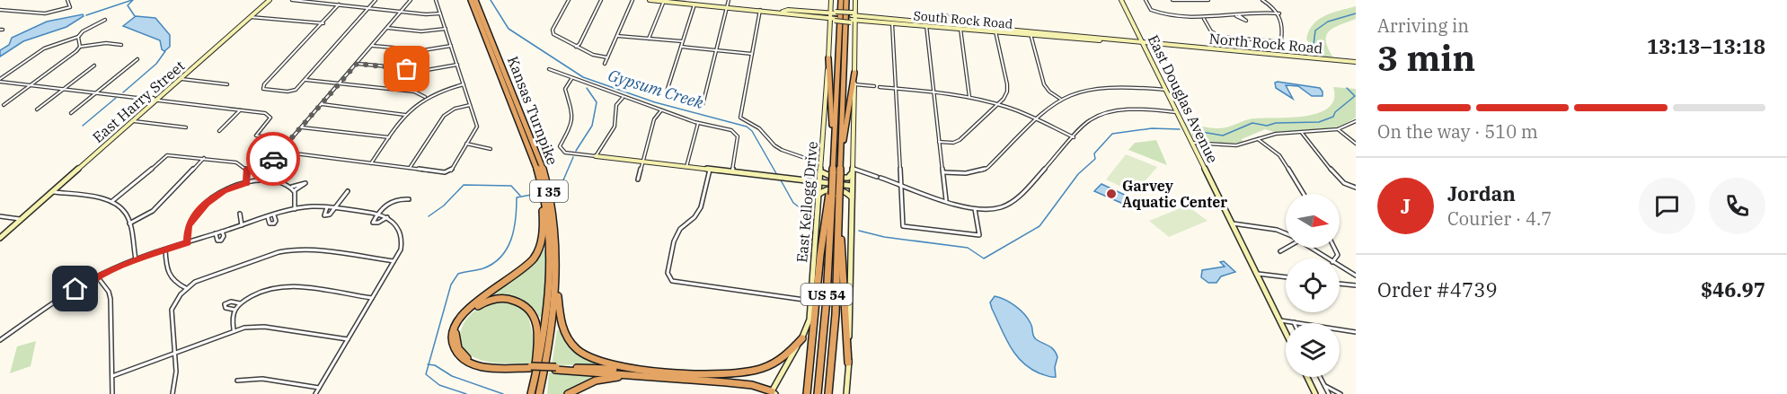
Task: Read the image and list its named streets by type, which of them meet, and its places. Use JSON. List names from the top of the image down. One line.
{"streets":{"highway":["Kansas Turnpike","I 35","US 54"],"main road":["South Rock Road","North Rock Road","East Douglas Avenue","East Harry Street","East Kellogg Drive"]},"crossings":[["South Rock Road","North Rock Road"],["South Rock Road","East Douglas Avenue"],["South Rock Road","East Kellogg Drive"],["South Rock Road","US 54"],["North Rock Road","East Douglas Avenue"],["East Kellogg Drive","US 54"]],"water":["Gypsum Creek"],"places":["Garvey Aquatic Center"],"north":"right","page":{"heading":["3 min","Arriving in","13:13–13:18"],"panel":["Jordan","Courier · 4.7","Order #4739","$46.97"],"bar":"On the way · 510 m","round":"J"}}
